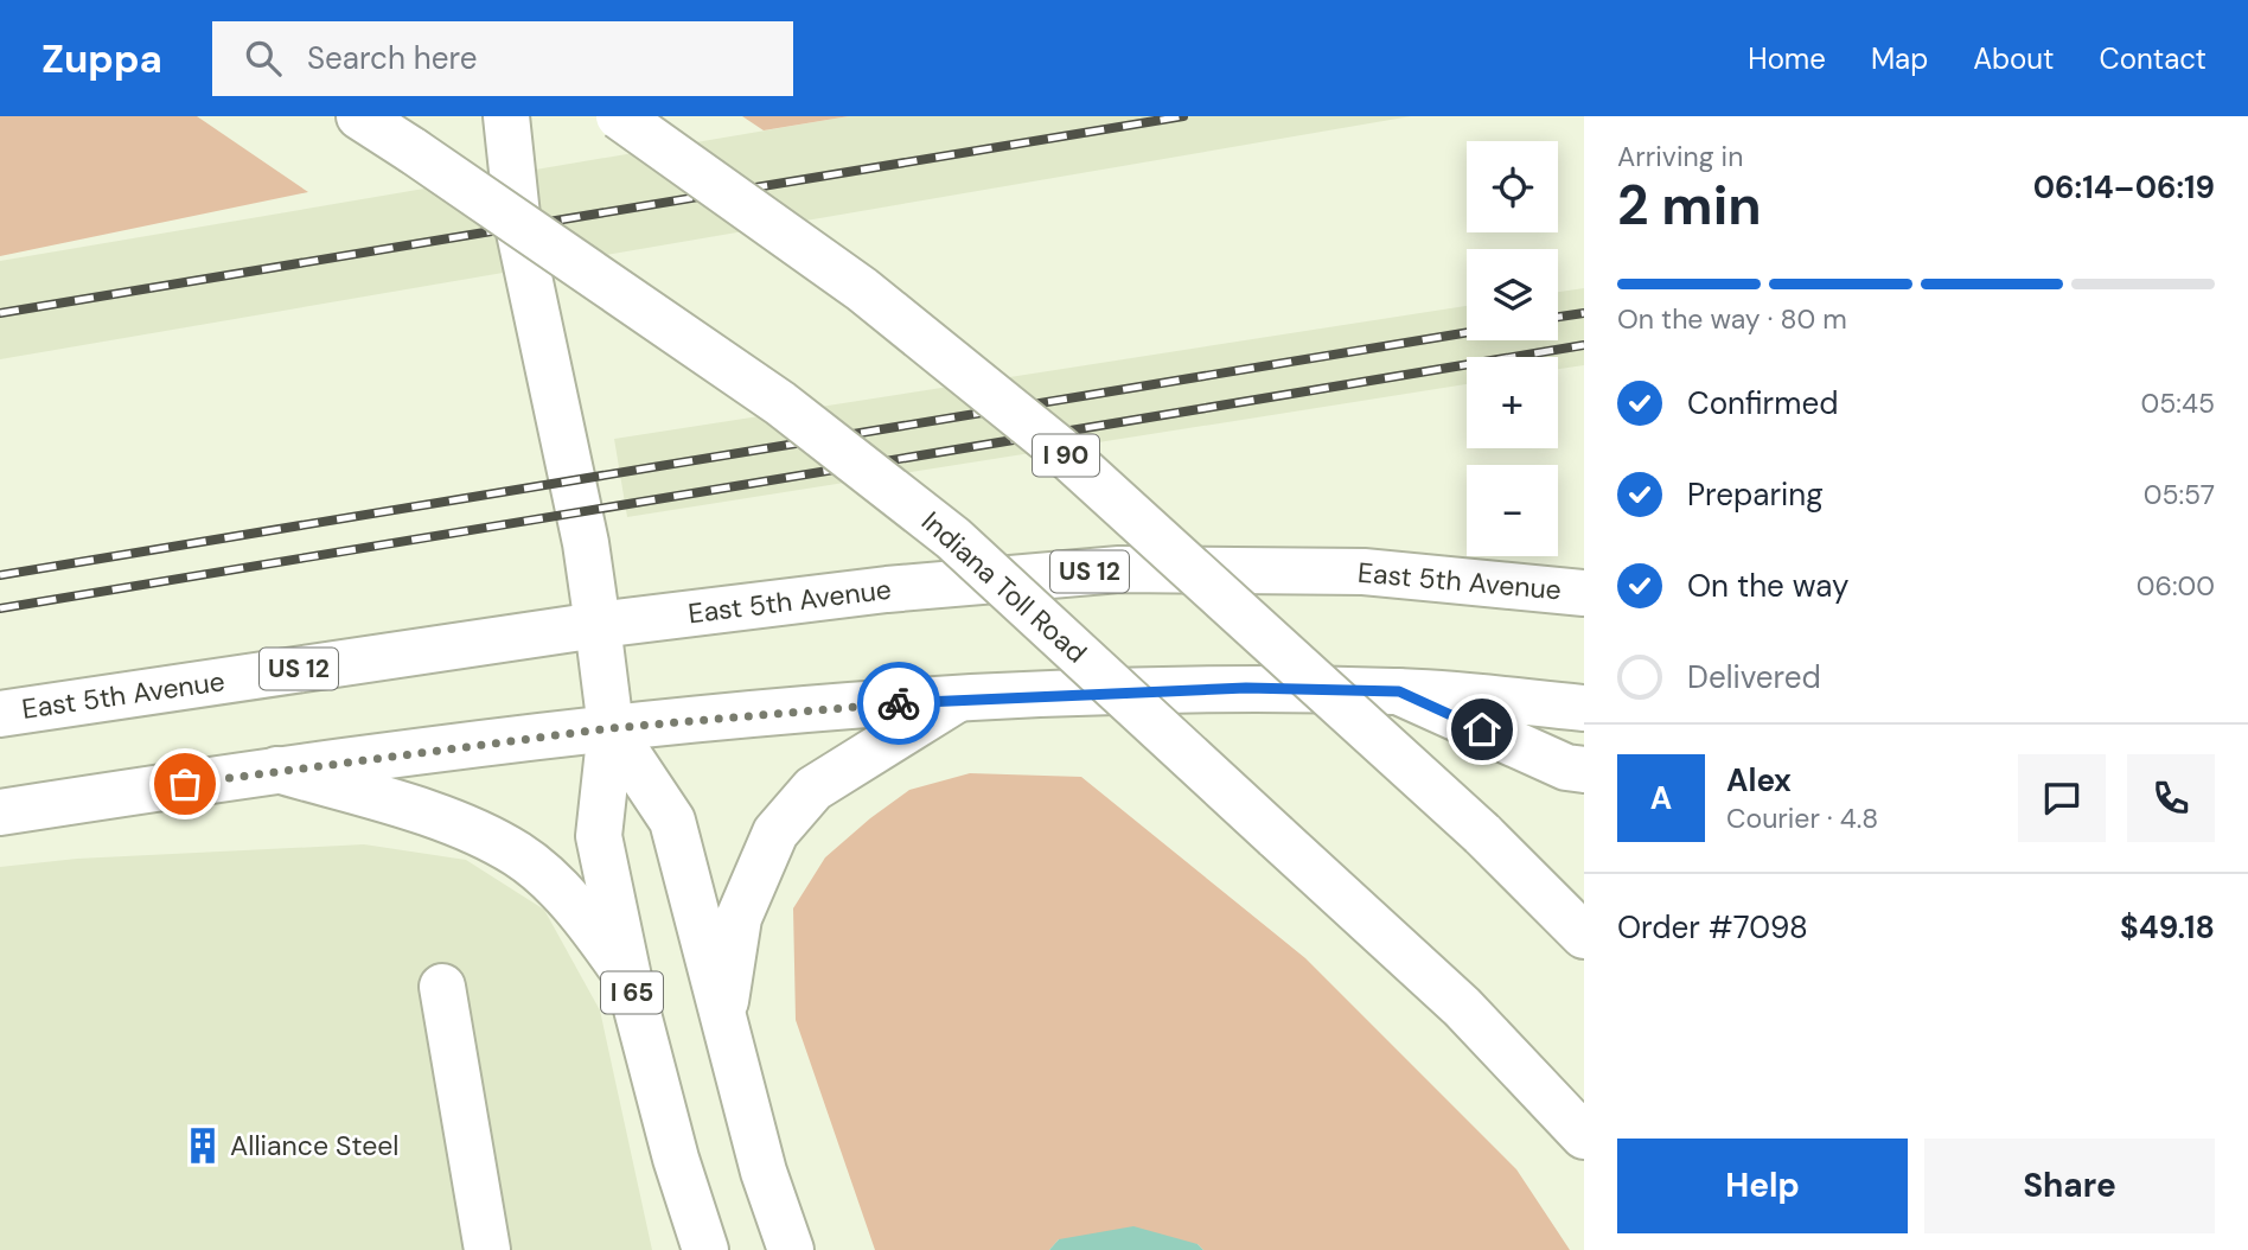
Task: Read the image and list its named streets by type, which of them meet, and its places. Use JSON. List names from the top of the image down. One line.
{"streets":{"main road":["I 90","US 12","East 5th Avenue","Indiana Toll Road","I 65"]},"crossings":[["East 5th Avenue","I 65"]],"places":{"building":["Alliance Steel"]},"page":{"header":"Zuppa","search":"Search here","nav":["Home","Map","About","Contact"],"heading":["2 min","Arriving in","06:14–06:19"],"panel":["Alex","Courier · 4.8","Order #7098","$49.18"],"map_buttons":["+","−"],"bar":"On the way · 80 m","list":[["Confirmed","05:45"],["Preparing","05:57"],["On the way","06:00"],"Delivered"],"round":"A","buttons":["Help","Share"]}}
